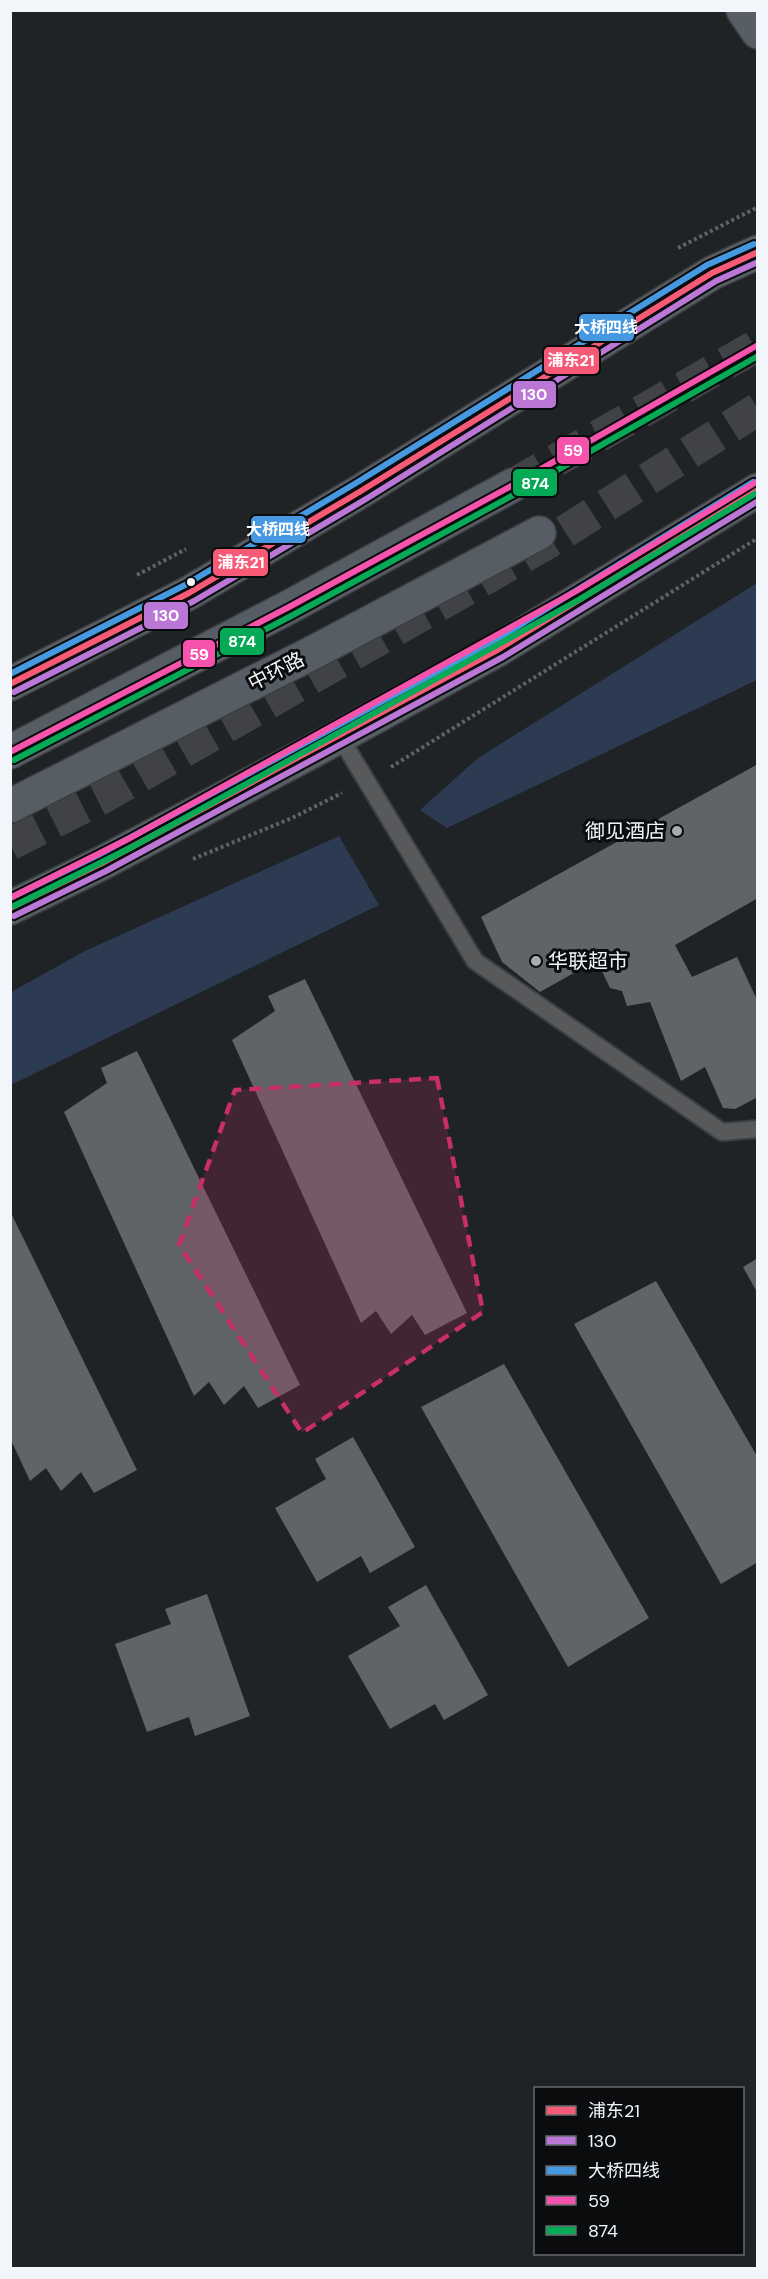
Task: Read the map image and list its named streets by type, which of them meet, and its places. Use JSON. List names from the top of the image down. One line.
{"streets":{"highway":["中环路"]},"places":["御见酒店","华联超市"],"lines":["transit line 大桥四线","transit line 浦东21","transit line 130","transit line 59","transit line 874"],"legend":["浦东21","130","大桥四线","59","874"]}
